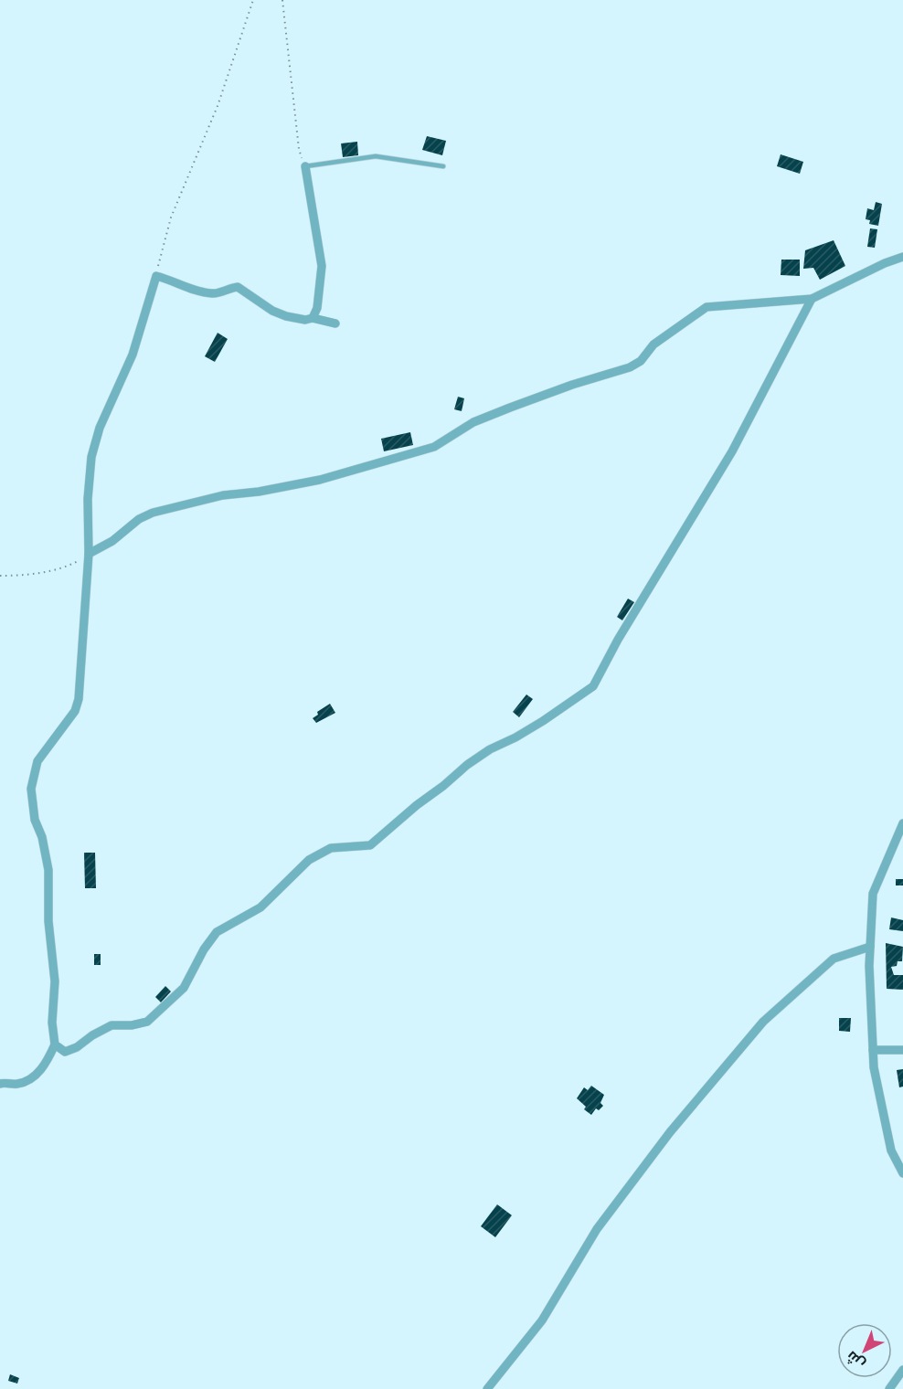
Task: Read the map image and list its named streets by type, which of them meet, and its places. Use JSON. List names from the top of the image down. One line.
{"north":"bottom left"}
